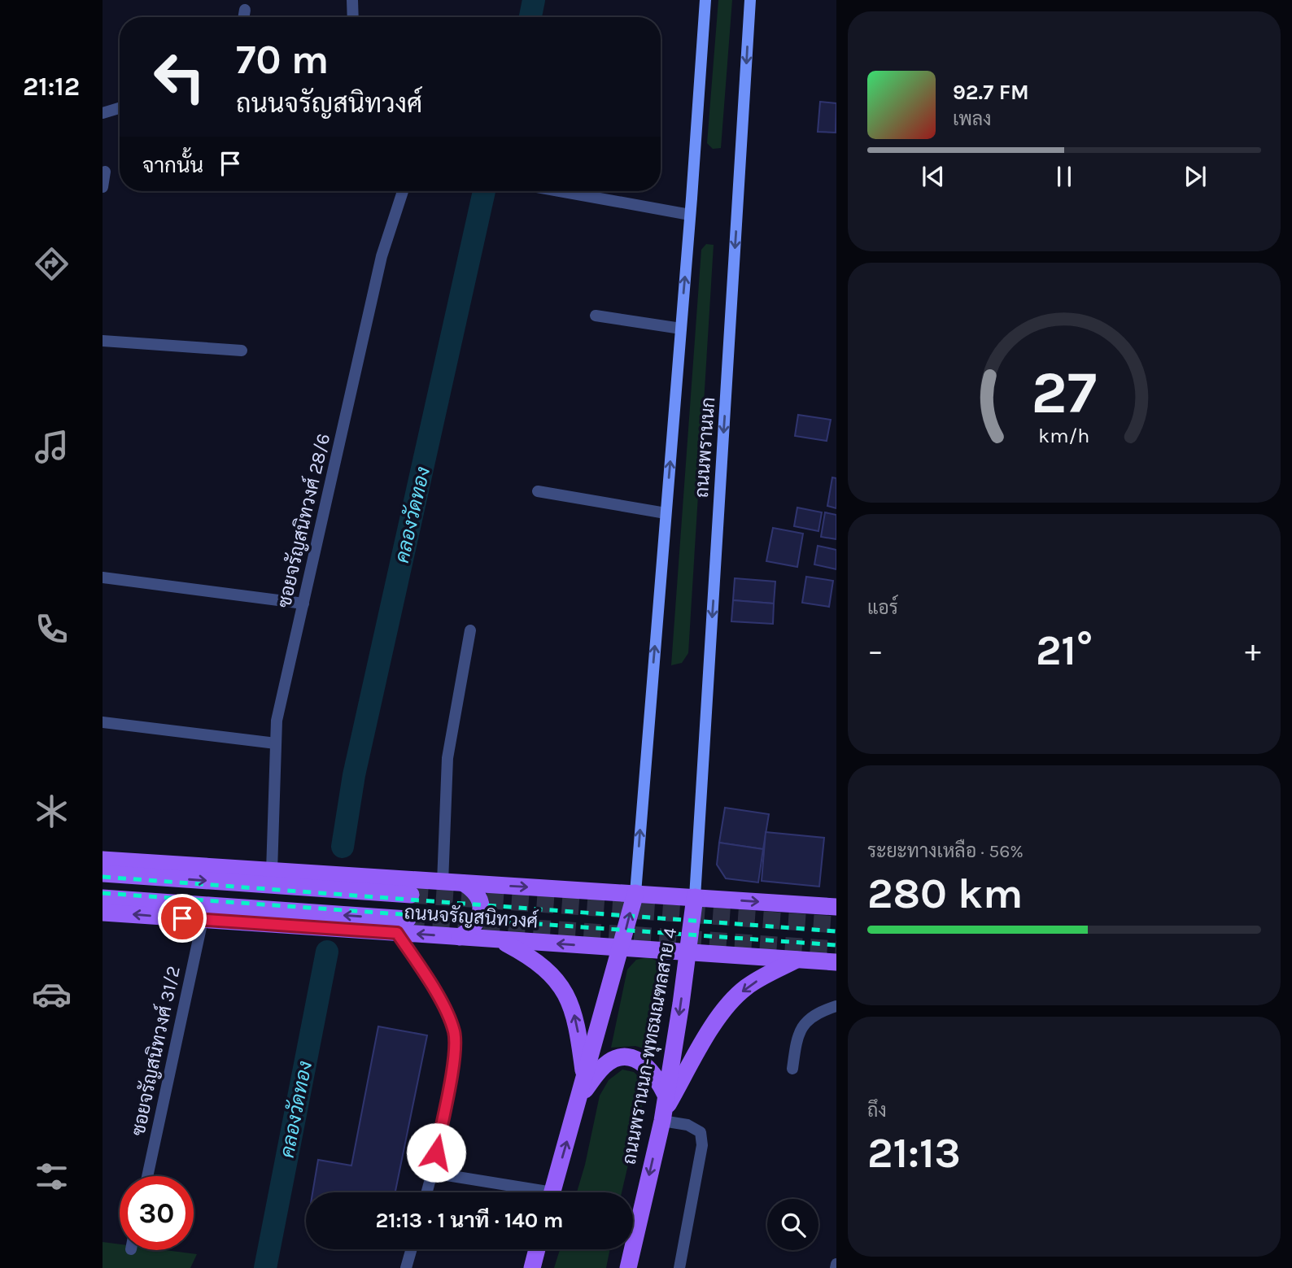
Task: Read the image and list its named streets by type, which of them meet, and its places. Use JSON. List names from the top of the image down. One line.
{"streets":{"main road":["ถนนพรานนก","ถนนจรัญสนิทวงศ์","ถนนพรานนก-พุทธมณฑลสาย 4"],"street":["ซอยจรัญสนิทวงศ์ 28/6","ซอยจรัญสนิทวงศ์ 31/2"]},"crossings":[["ถนนพรานนก","ถนนจรัญสนิทวงศ์"],["ถนนพรานนก","ถนนพรานนก-พุทธมณฑลสาย 4"],["ซอยจรัญสนิทวงศ์ 28/6","ถนนจรัญสนิทวงศ์"],["ถนนจรัญสนิทวงศ์","ถนนพรานนก-พุทธมณฑลสาย 4"],["ถนนจรัญสนิทวงศ์","ซอยจรัญสนิทวงศ์ 31/2"]],"water":["คลองวัดทอง"],"page":{"tabs":"21:12","turn":["70 m","ถนนจรัญสนิทวงศ์"],"song":["92.7 FM","เพลง"],"then":"จากนั้น","tile":["แอร์",["ระยะทางเหลือ · 56%","280 km"],["ถึง","21:13"]],"heat":["−","21°","+"],"limit":"30","trip":"21:13 · 1 นาที · 140 m","gauge":["27","km/h"]}}
